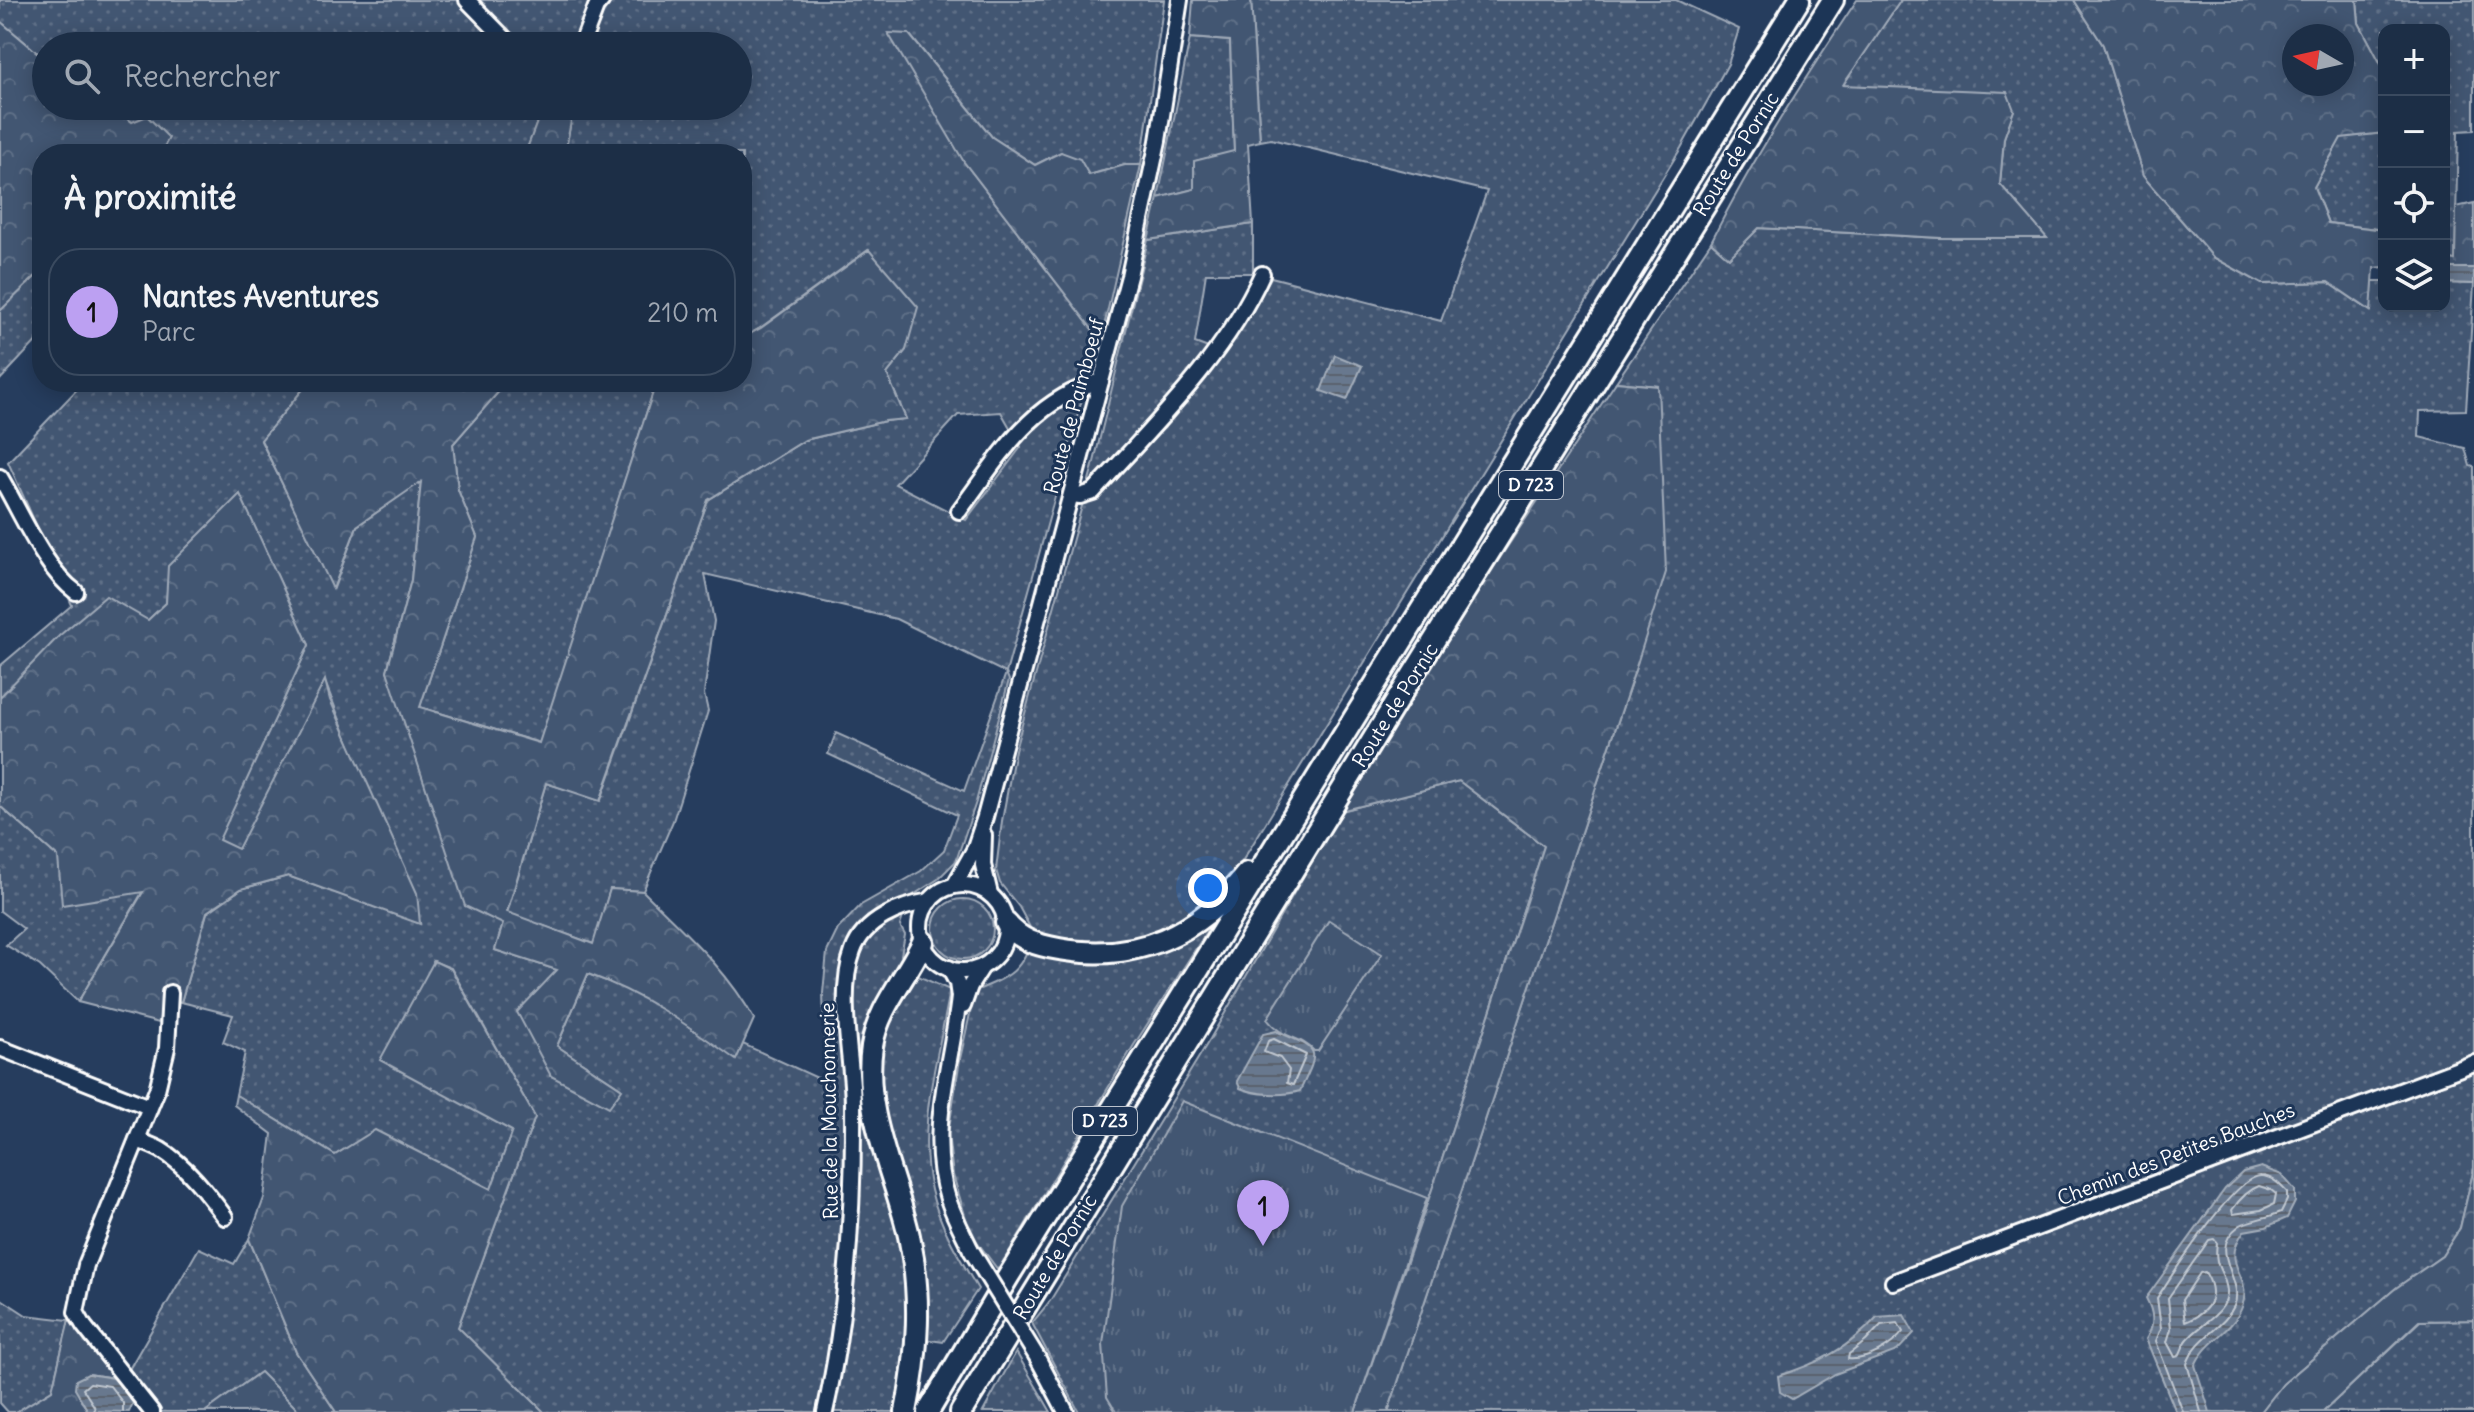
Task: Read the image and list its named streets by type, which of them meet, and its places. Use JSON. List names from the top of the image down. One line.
{"streets":{"highway":["Route de Pornic","D 723"],"street":["Route de Paimboeuf","Rue de la Mouchonnerie","Chemin des Petites Bauches"]},"crossings":[["Route de Paimboeuf","Rue de la Mouchonnerie"]],"north":"left","page":{"map_buttons":["+","−"],"search":"Rechercher","heading":"À proximité","list":[{"mark":"1","name":"Nantes Aventures","note":"Parc","value":"210 m"}],"pins":"1"}}
